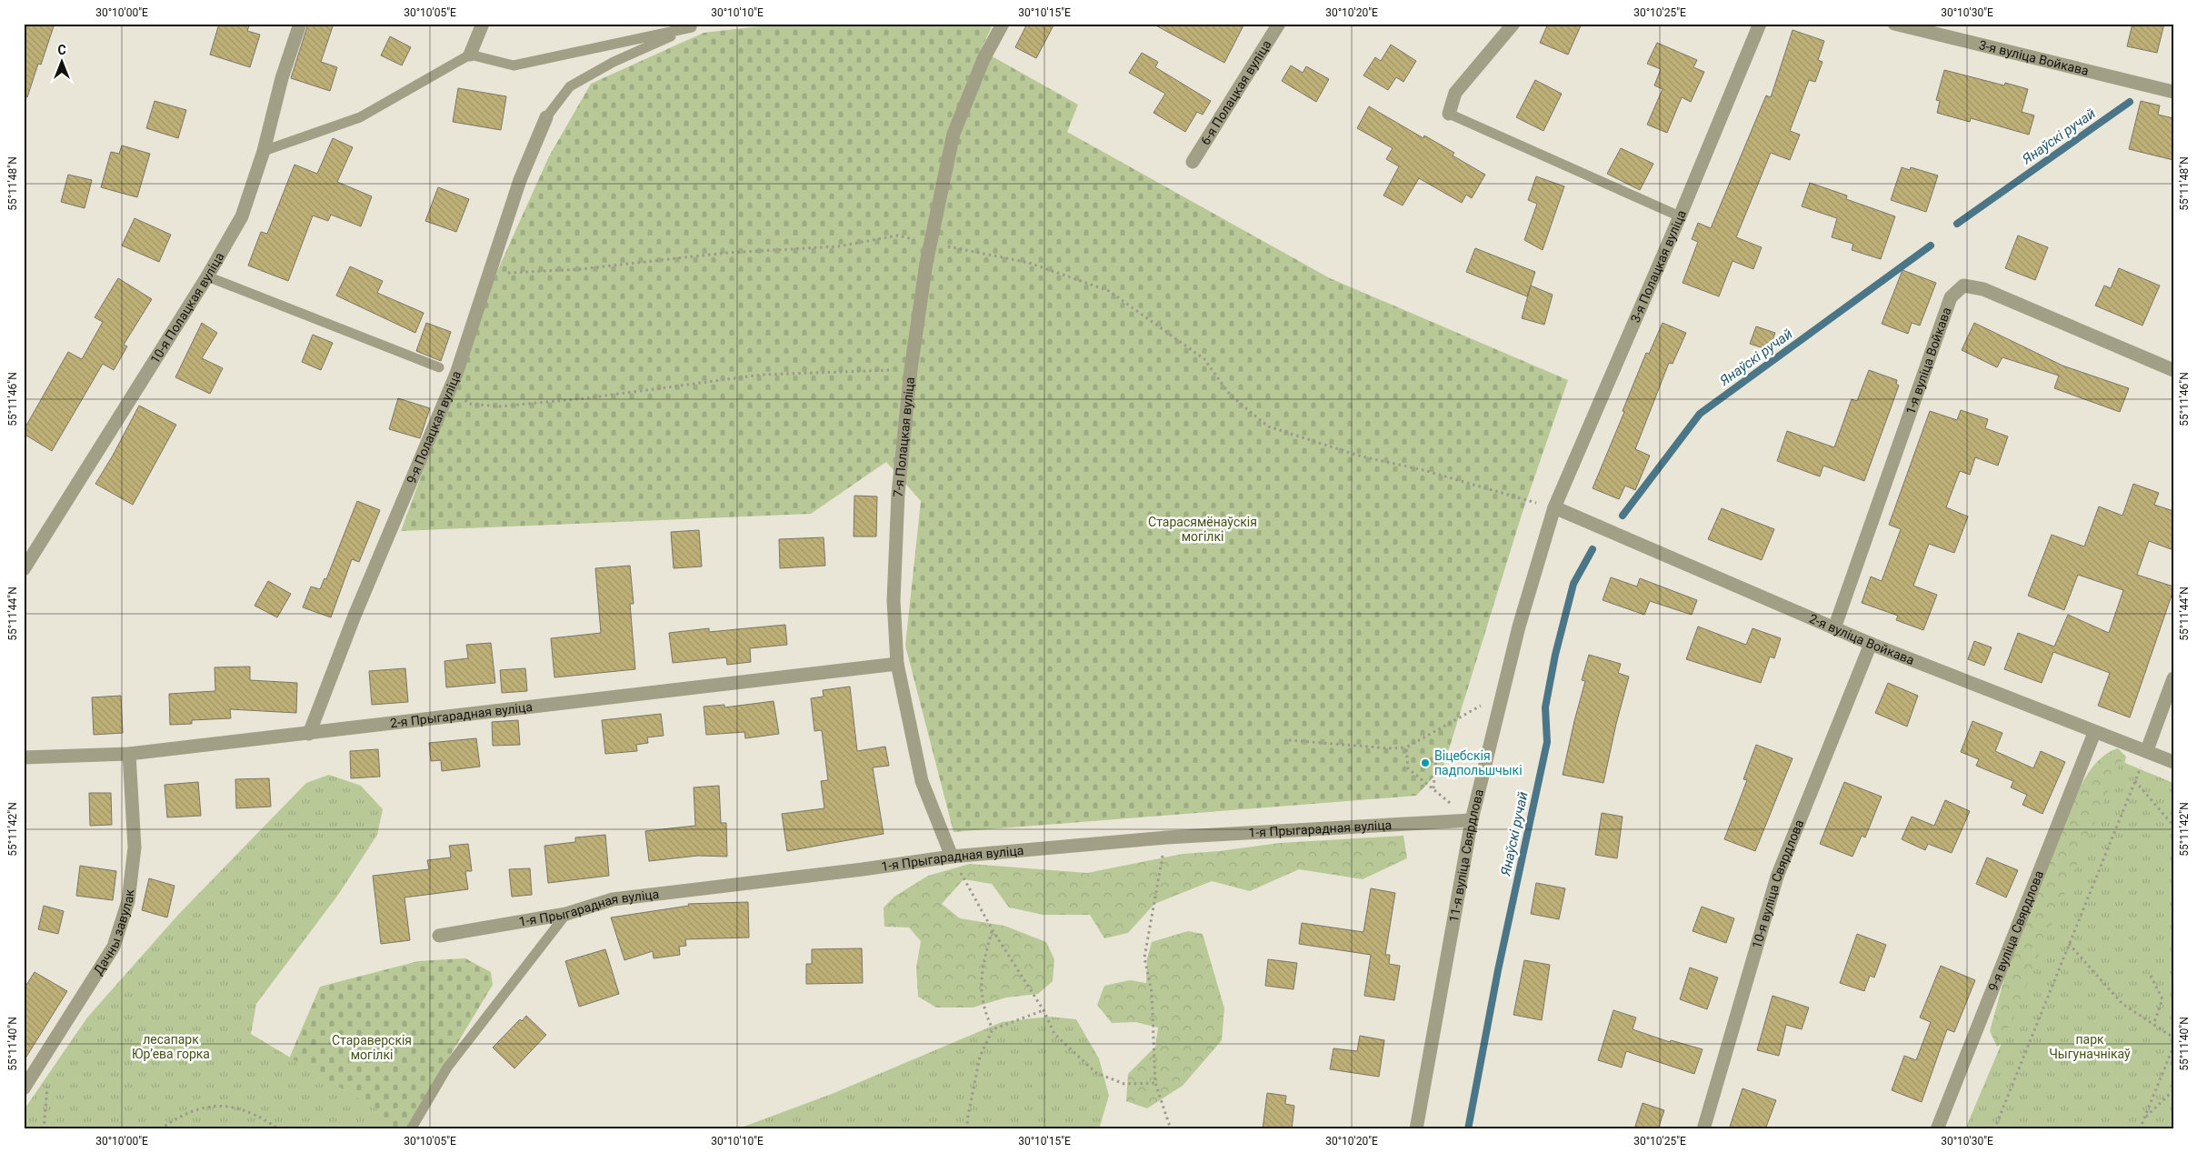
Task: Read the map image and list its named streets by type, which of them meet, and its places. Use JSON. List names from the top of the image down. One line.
{"streets":{"street":["3-я вуліца Войкава","6-я Полацкая вуліца","3-я Полацкая вуліца","10-я Полацкая вуліца","1-я вуліца Войкава","9-я Полацкая вуліца","7-я Полацкая вуліца","2-я вуліца Войкава","2-я Прыгарадная вуліца","1-я Прыгарадная вуліца","11-я вуліца Свярдлова","10-я вуліца Свярдлова","Дачны завулак","9-я вуліца Свярдлова"]},"crossings":[["3-я Полацкая вуліца","2-я вуліца Войкава"],["3-я Полацкая вуліца","11-я вуліца Свярдлова"],["1-я вуліца Войкава","2-я вуліца Войкава"],["9-я Полацкая вуліца","2-я Прыгарадная вуліца"],["7-я Полацкая вуліца","2-я Прыгарадная вуліца"],["7-я Полацкая вуліца","1-я Прыгарадная вуліца"],["2-я вуліца Войкава","11-я вуліца Свярдлова"],["2-я вуліца Войкава","10-я вуліца Свярдлова"],["2-я вуліца Войкава","9-я вуліца Свярдлова"],["2-я Прыгарадная вуліца","Дачны завулак"],["1-я Прыгарадная вуліца","11-я вуліца Свярдлова"]],"water":["Янаўскі ручай"],"parks":["Старасямёнаўскія могілкі","лесапарк Юрʼева горка","парк Чыгуначнікаў","Стараверскія могілкі"],"places":["Віцебскія падпольшчыкі"],"north":"top","coordinates":["30°10'00\"E","30°10'05\"E","30°10'10\"E","30°10'15\"E","30°10'20\"E","30°10'25\"E","30°10'30\"E","55°11'48\"N","55°11'46\"N","55°11'44\"N","55°11'42\"N","55°11'40\"N"]}
